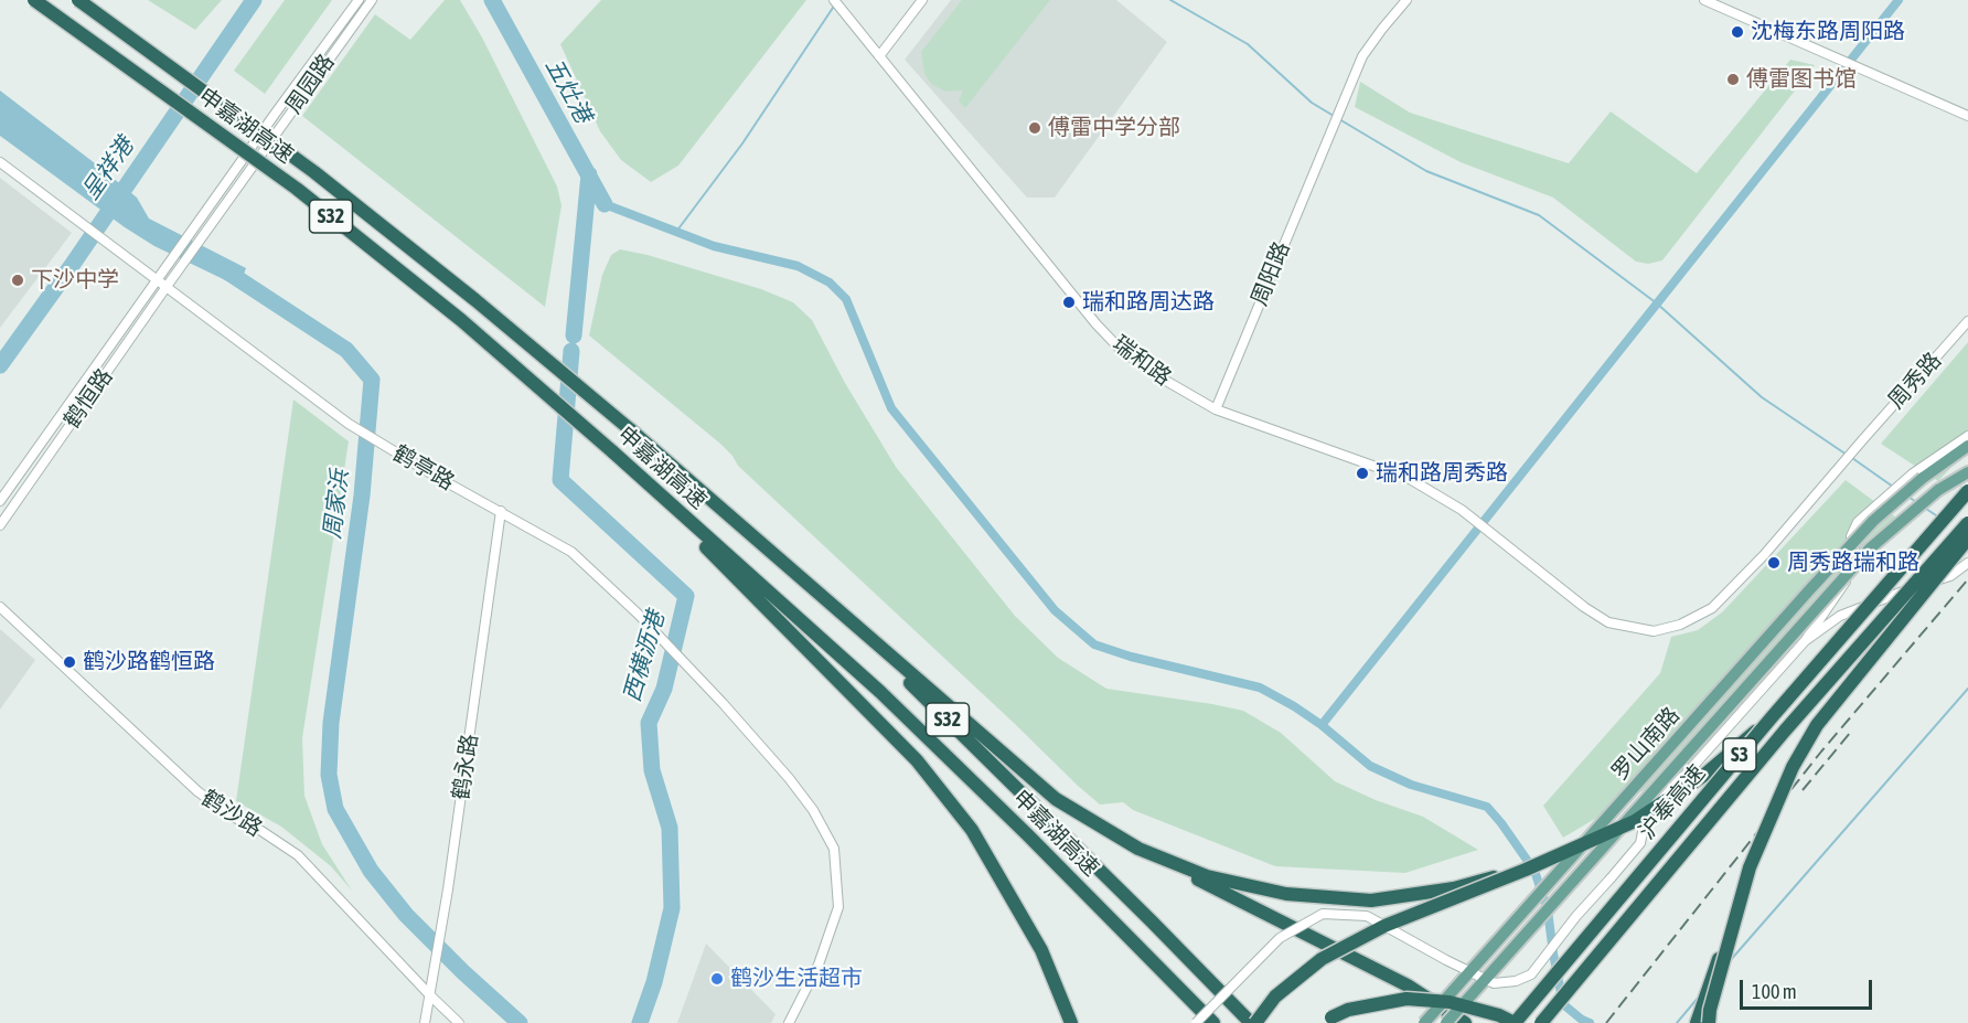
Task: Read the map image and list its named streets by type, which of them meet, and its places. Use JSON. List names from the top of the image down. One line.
{"streets":{"highway":["申嘉湖高速","S32","S3","沪奉高速"],"main road":["罗山南路"],"street":["周园路","周阳路","瑞和路","周秀路","鹤恒路","鹤亭路","鹤永路","鹤沙路"]},"crossings":[["周园路","鹤恒路"],["周阳路","瑞和路"],["瑞和路","周秀路"],["鹤恒路","鹤亭路"],["鹤亭路","鹤永路"],["鹤永路","鹤沙路"]],"water":["五灶港","呈祥港","周家浜","西横沥港"],"places":["沈梅东路周阳路","傅雷图书馆","傅雷中学分部","下沙中学","瑞和路周达路","瑞和路周秀路","周秀路瑞和路","鹤沙路鹤恒路","鹤沙生活超市"],"scale_bar":"100 m"}
